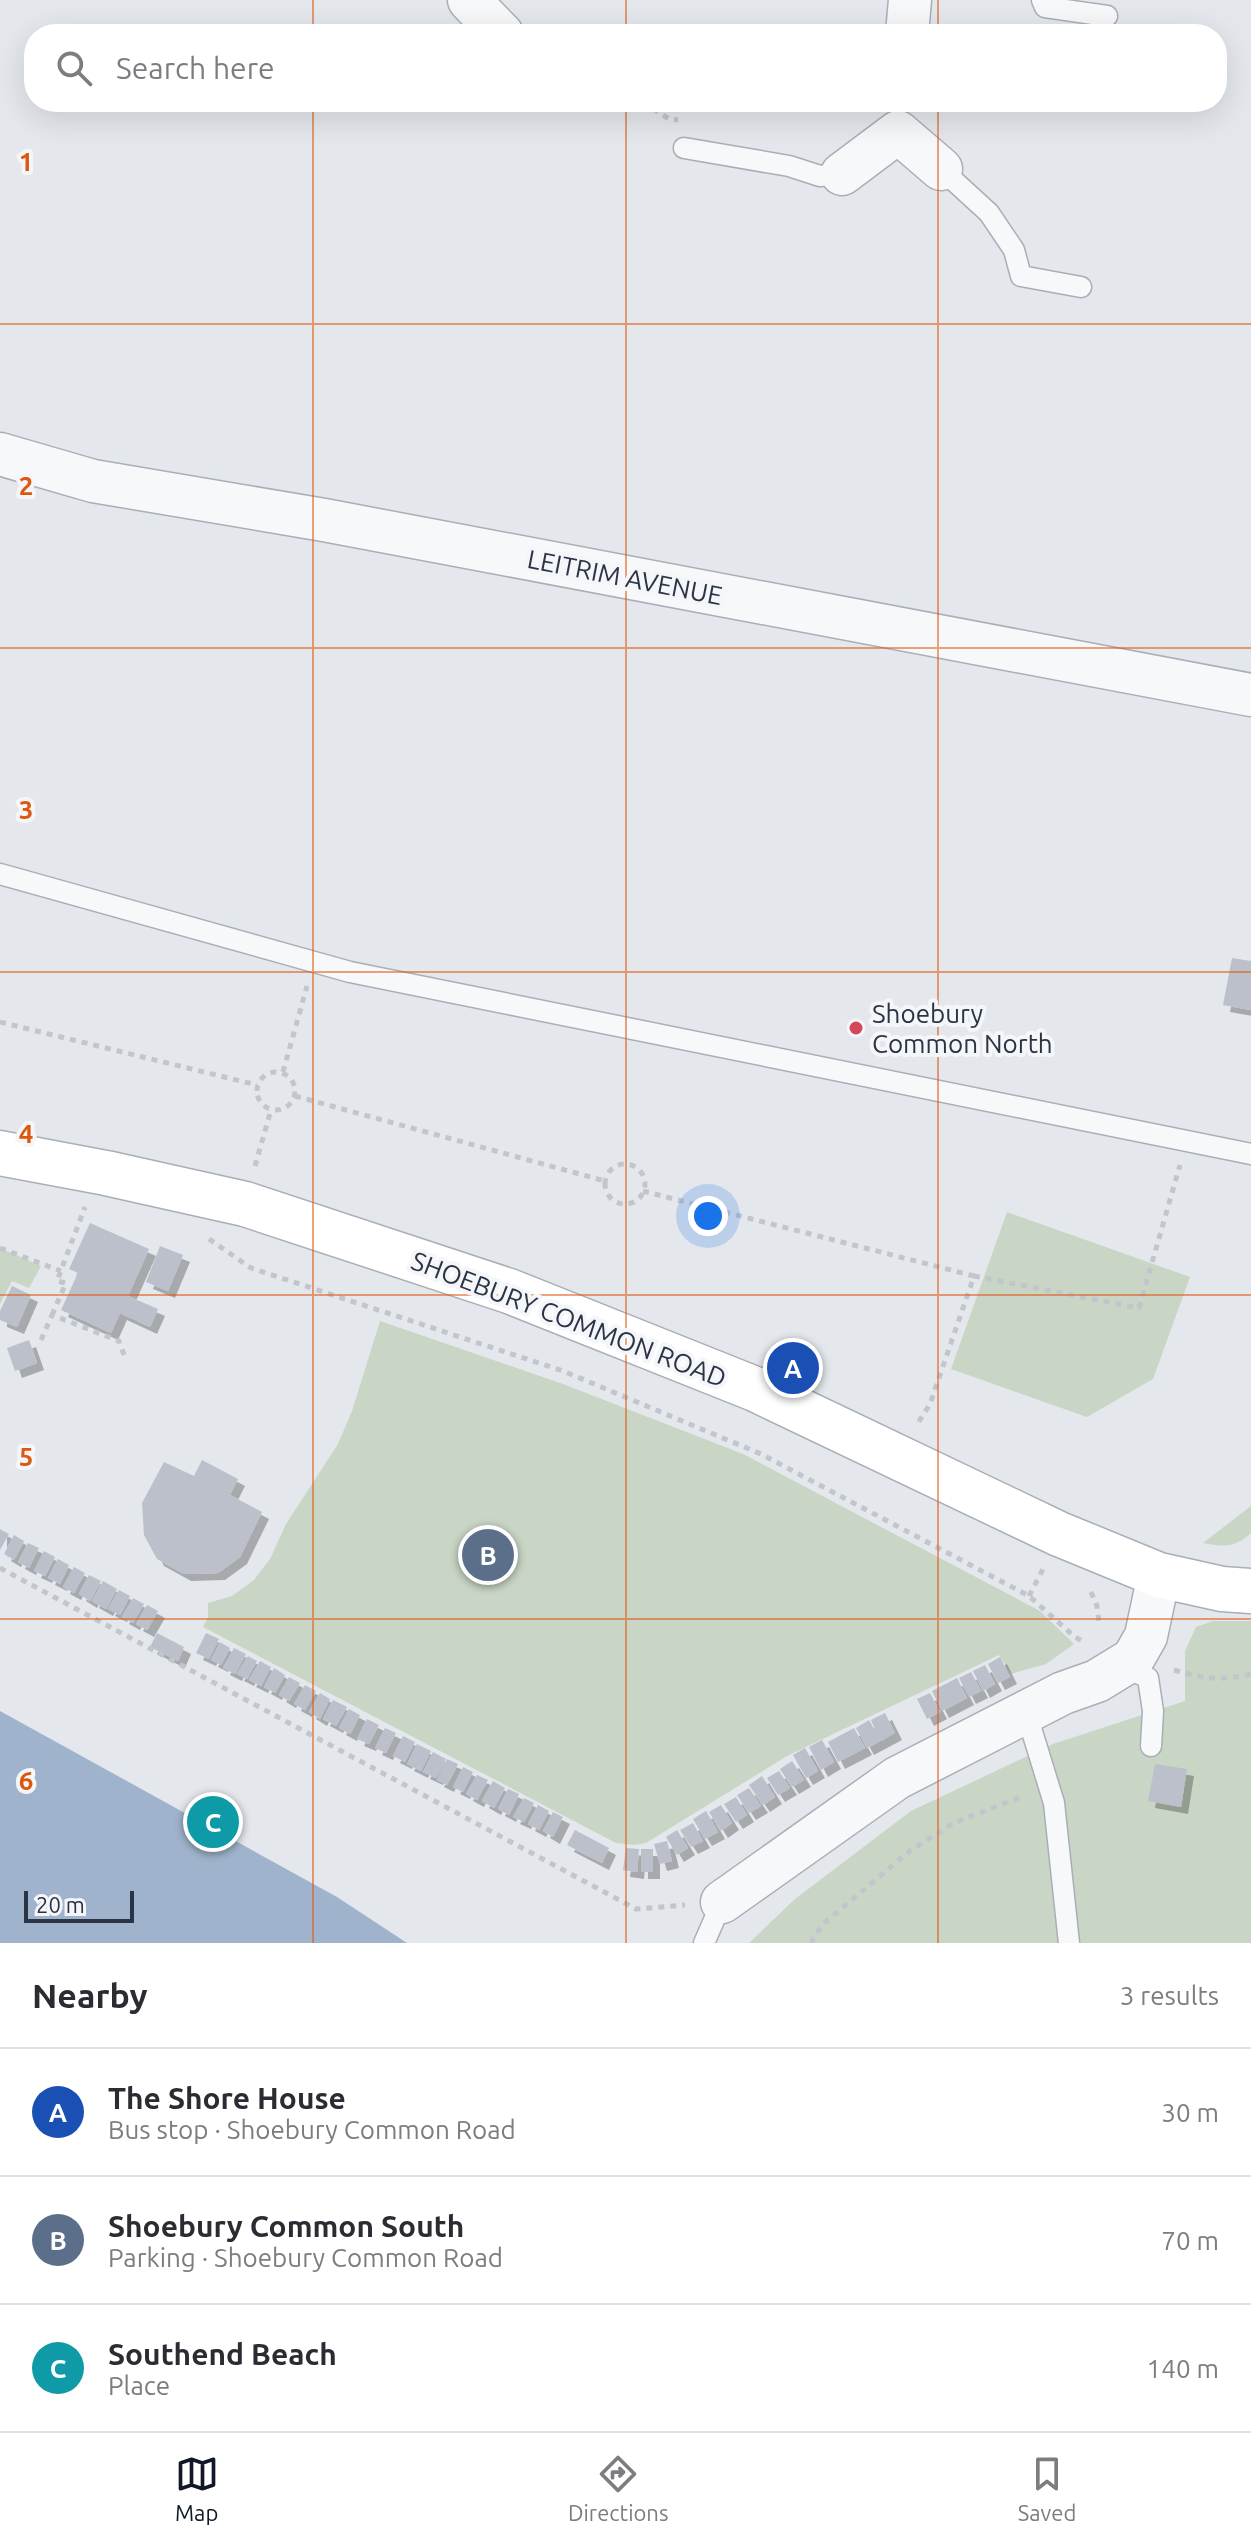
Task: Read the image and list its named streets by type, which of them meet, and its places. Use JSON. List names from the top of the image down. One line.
{"streets":{"main road":["SHOEBURY COMMON ROAD"],"street":["LEITRIM AVENUE"]},"places":["Shoebury Common North"],"scale_bar":"20 m","page":{"search":"Search here","pins":["A","B","C"],"scale":"20 m","heading":["Nearby","3 results"],"list":[{"mark":"A","name":"The Shore House","note":"Bus stop · Shoebury Common Road","value":"30 m"},{"mark":"B","name":"Shoebury Common South","note":"Parking · Shoebury Common Road","value":"70 m"},{"mark":"C","name":"Southend Beach","note":"Place","value":"140 m"}],"nav":["Map","Directions","Saved"]},"grid":{"rows":["1","2","3","4","5","6"]}}
